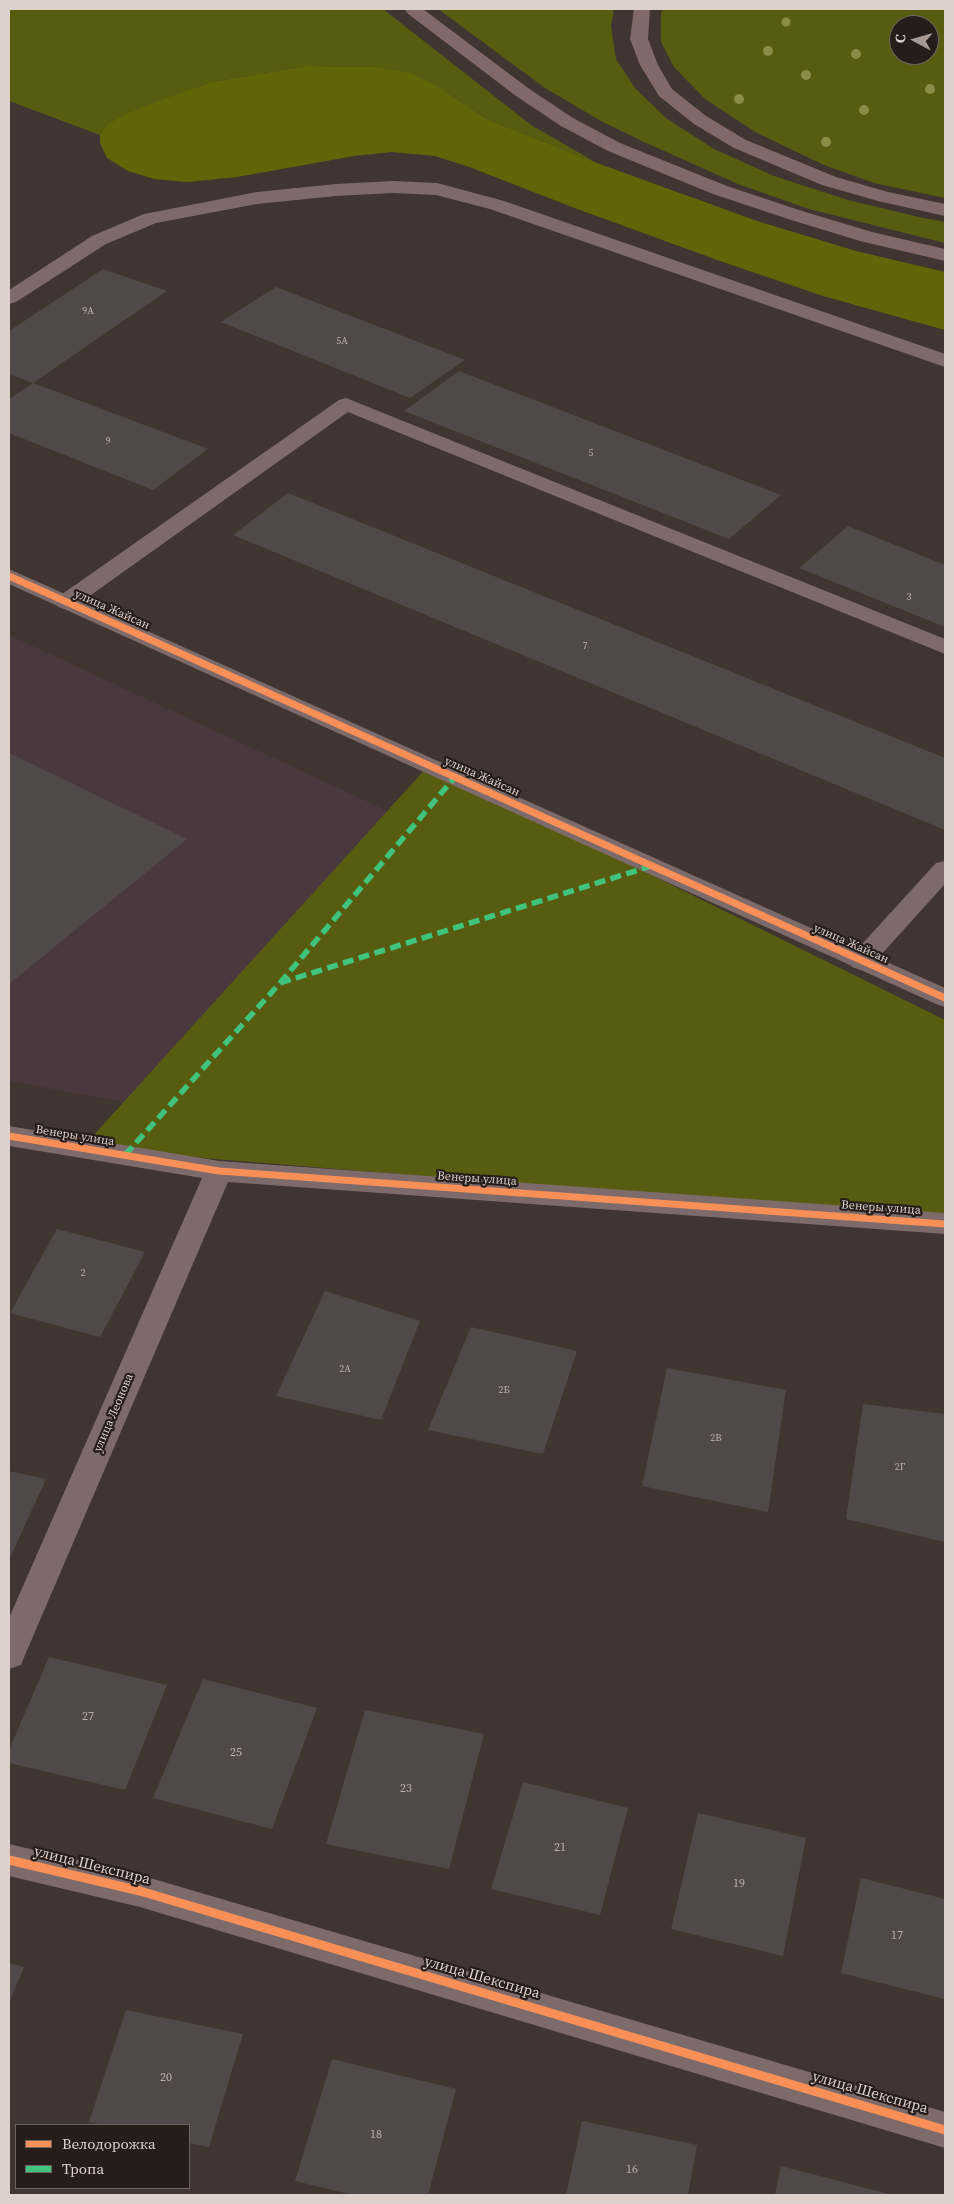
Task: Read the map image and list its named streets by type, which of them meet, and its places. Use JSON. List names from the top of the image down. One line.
{"streets":{"street":["улица Жайсан","Венеры улица","улица Леонова","улица Шекспира"]},"crossings":[["Венеры улица","улица Леонова"]],"house_numbers":["9А","5А","9","5","3","7","2","2А","2Б","2В","2Г","27","25","23","21","19","17","20","18","16"],"legend":["Велодорожка","Тропа"],"north":"left"}
